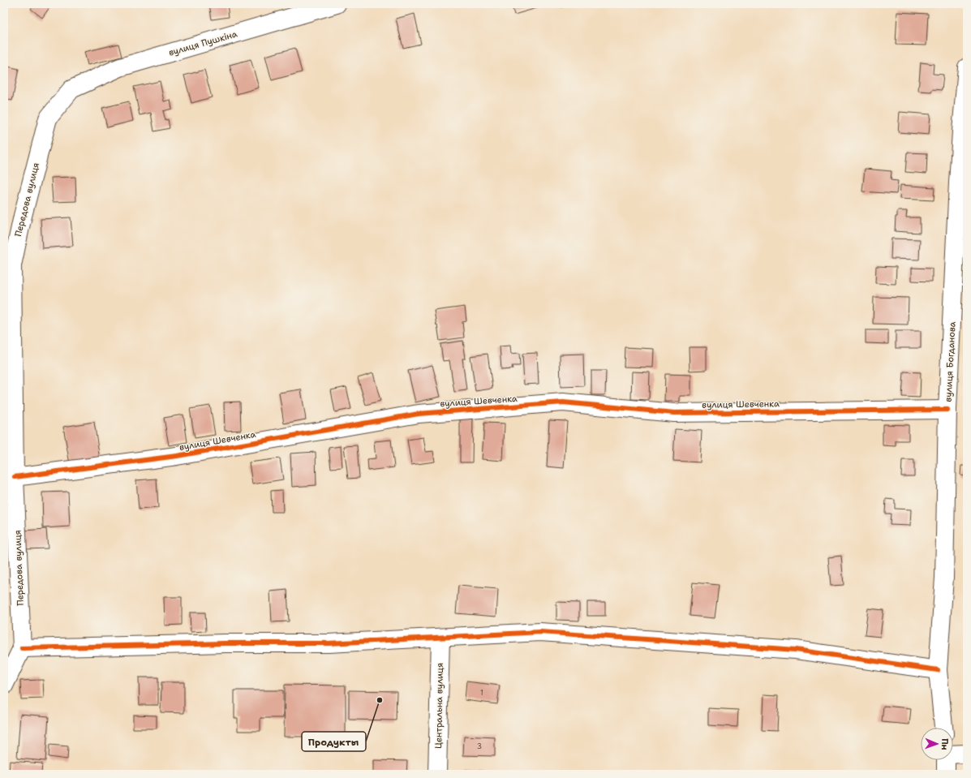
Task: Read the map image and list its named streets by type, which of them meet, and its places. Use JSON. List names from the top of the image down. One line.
{"streets":{"street":["вулиця Пушкіна","Передова вулиця","вулиця Богданова","вулиця Шевченка","Центральна вулиця"]},"crossings":[["вулиця Пушкіна","Передова вулиця"],["Передова вулиця","вулиця Шевченка"],["вулиця Богданова","вулиця Шевченка"]],"places":["Продукты"],"house_numbers":["1","3"],"north":"right"}
